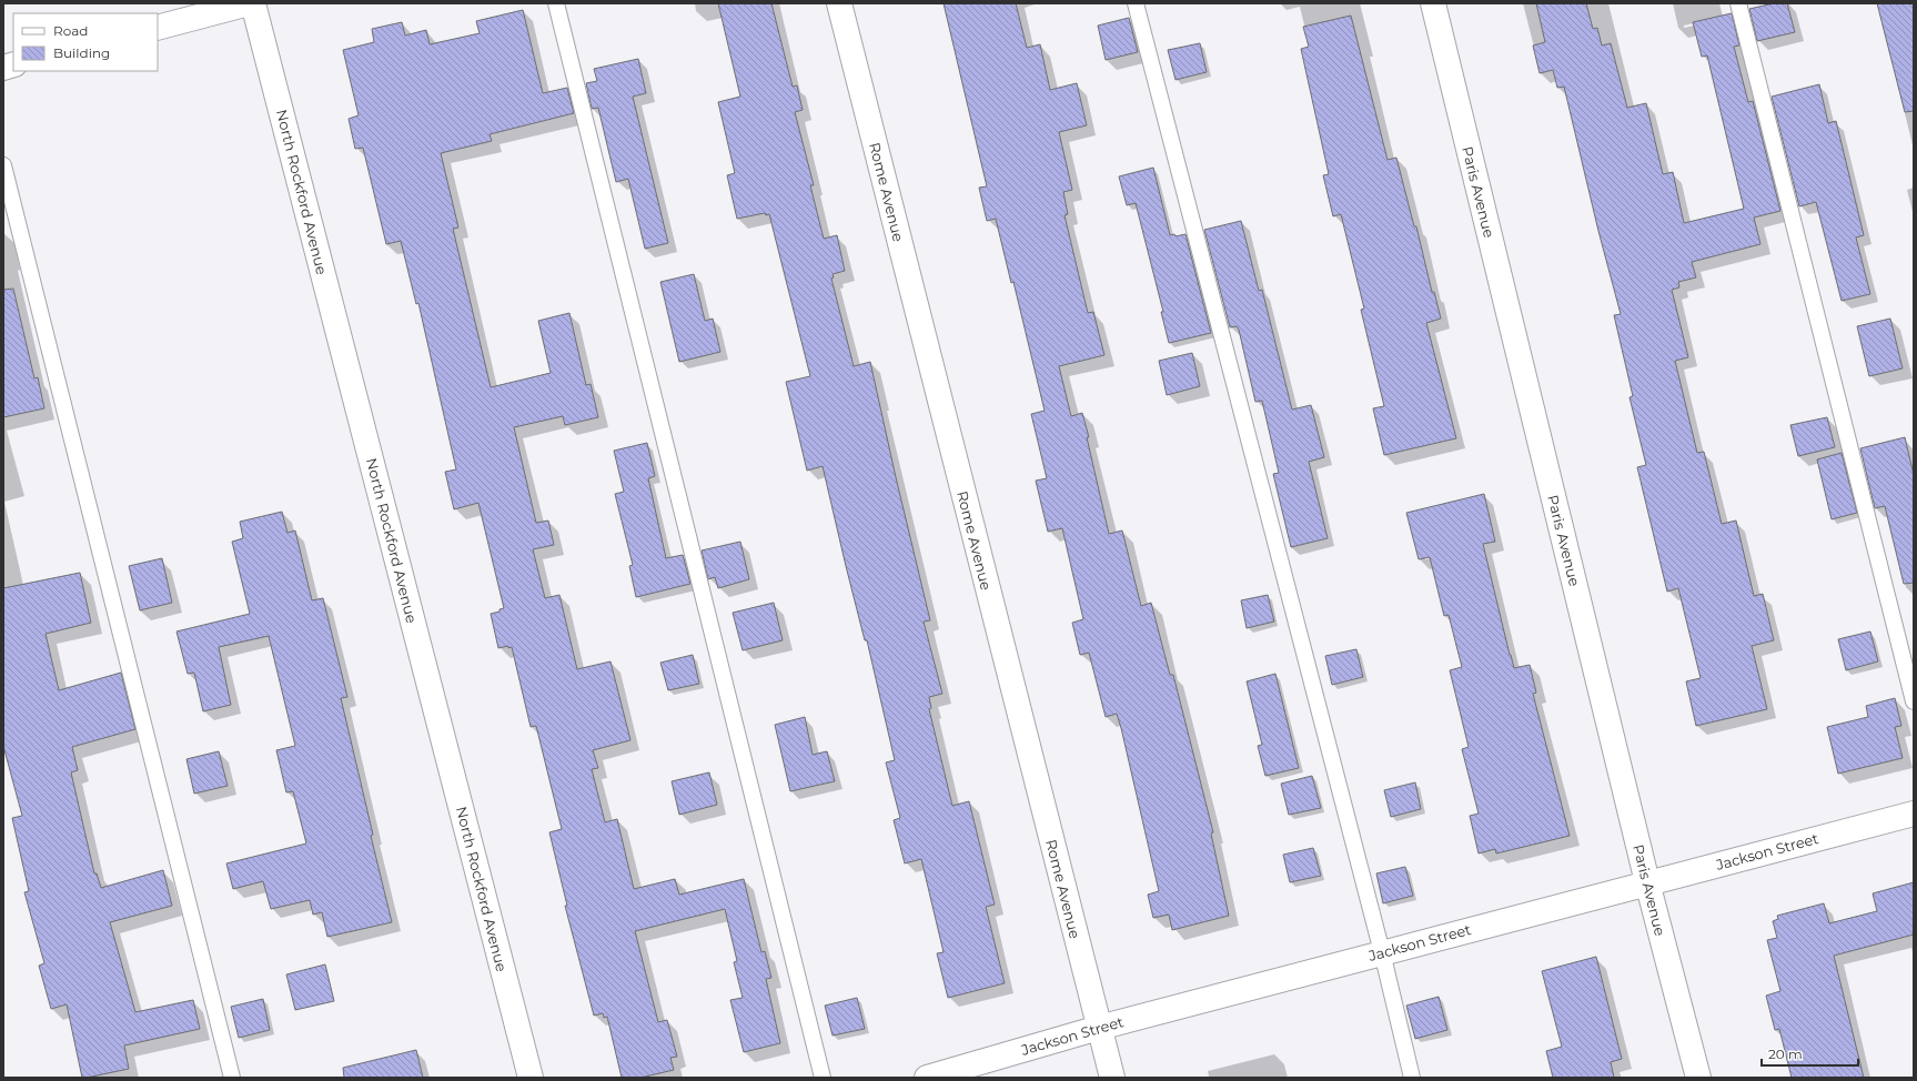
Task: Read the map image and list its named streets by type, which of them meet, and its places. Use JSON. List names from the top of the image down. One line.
{"streets":{"street":["North Rockford Avenue","Rome Avenue","Paris Avenue","Jackson Street"]},"crossings":[["Rome Avenue","Jackson Street"],["Paris Avenue","Jackson Street"]],"legend":["Road","Building"],"scale_bar":"20 m"}
